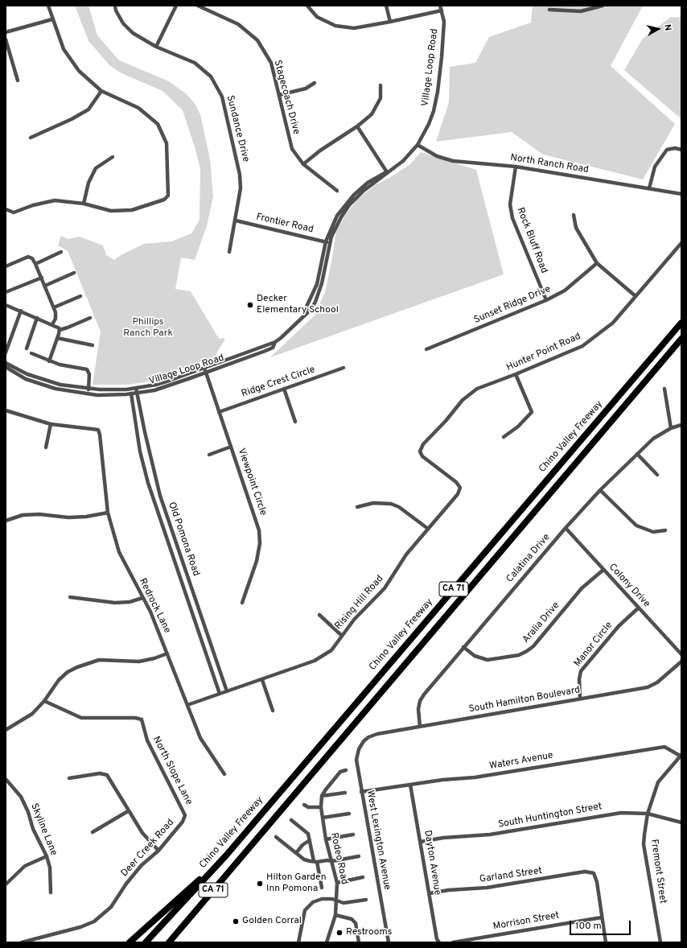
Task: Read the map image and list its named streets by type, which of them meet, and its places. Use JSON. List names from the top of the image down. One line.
{"streets":{"highway":["Chino Valley Freeway","CA 71"],"street":["Village Loop Road","Stagecoach Drive","Sundance Drive","North Ranch Road","Frontier Road","Rock Bluff Road","Sunset Ridge Drive","Hunter Point Road","Ridge Crest Circle","Viewpoint Circle","Old Pomona Road","Calatina Drive","Colony Drive","Rising Hill Road","Redrock Lane","Aralia Drive","Manor Circle","South Hamilton Boulevard","Waters Avenue","North Slope Lane","South Huntington Street","Skyline Lane","West Lexington Avenue","Deer Creek Road","Rodeo Road","Dayton Avenue","Fremont Street","Garland Street","Morrison Street"]},"crossings":[["Village Loop Road","North Ranch Road"],["Village Loop Road","Frontier Road"],["Village Loop Road","Viewpoint Circle"],["Village Loop Road","Old Pomona Road"],["Sundance Drive","Frontier Road"],["North Ranch Road","Rock Bluff Road"],["Rock Bluff Road","Sunset Ridge Drive"],["Hunter Point Road","Rising Hill Road"],["Ridge Crest Circle","Viewpoint Circle"],["Old Pomona Road","Rising Hill Road"],["Calatina Drive","Colony Drive"],["Calatina Drive","Aralia Drive"],["Calatina Drive","South Hamilton Boulevard"],["Colony Drive","Aralia Drive"],["Colony Drive","Manor Circle"],["Rising Hill Road","Redrock Lane"],["Manor Circle","South Hamilton Boulevard"],["South Hamilton Boulevard","West Lexington Avenue"],["Waters Avenue","West Lexington Avenue"],["Waters Avenue","Dayton Avenue"],["Waters Avenue","Fremont Street"],["North Slope Lane","Deer Creek Road"],["South Huntington Street","Dayton Avenue"],["South Huntington Street","Fremont Street"],["Dayton Avenue","Garland Street"],["Garland Street","Morrison Street"]],"parks":["Phillips Ranch Park"],"places":["Decker Elementary School","Hilton Garden Inn Pomona","Golden Corral","Restrooms"],"scale_bar":"100 m","north":"right"}
